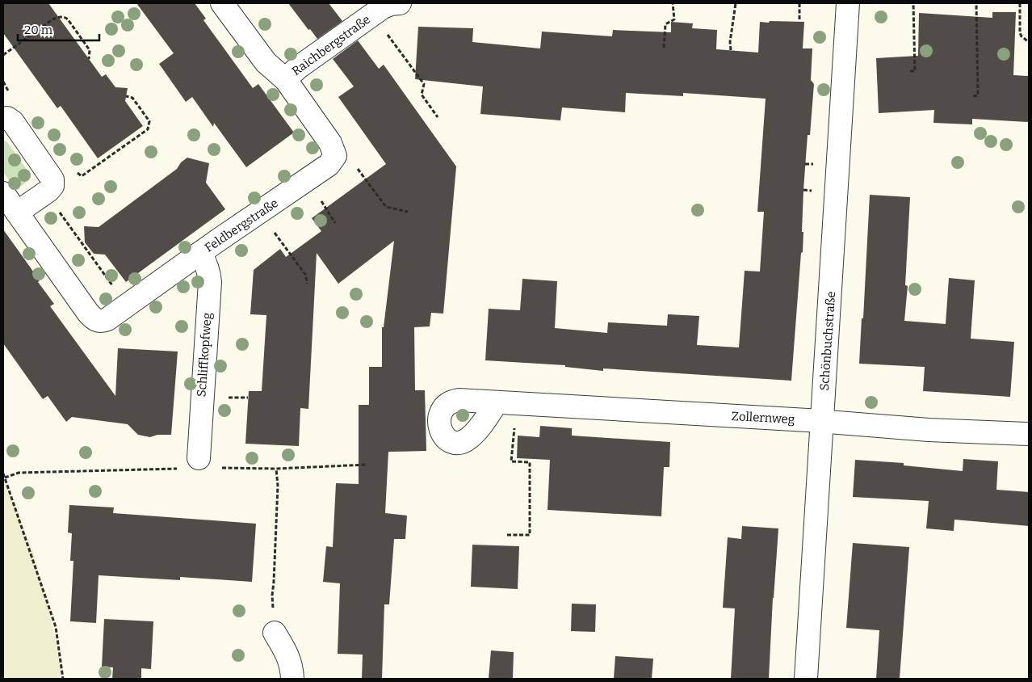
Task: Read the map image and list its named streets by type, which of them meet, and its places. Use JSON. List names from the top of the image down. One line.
{"streets":{"street":["Raichbergstraße","Feldbergstraße","Schönbuchstraße","Schliffkopfweg","Zollernweg"]},"crossings":[["Feldbergstraße","Schliffkopfweg"],["Schönbuchstraße","Zollernweg"]],"scale_bar":"20 m"}
